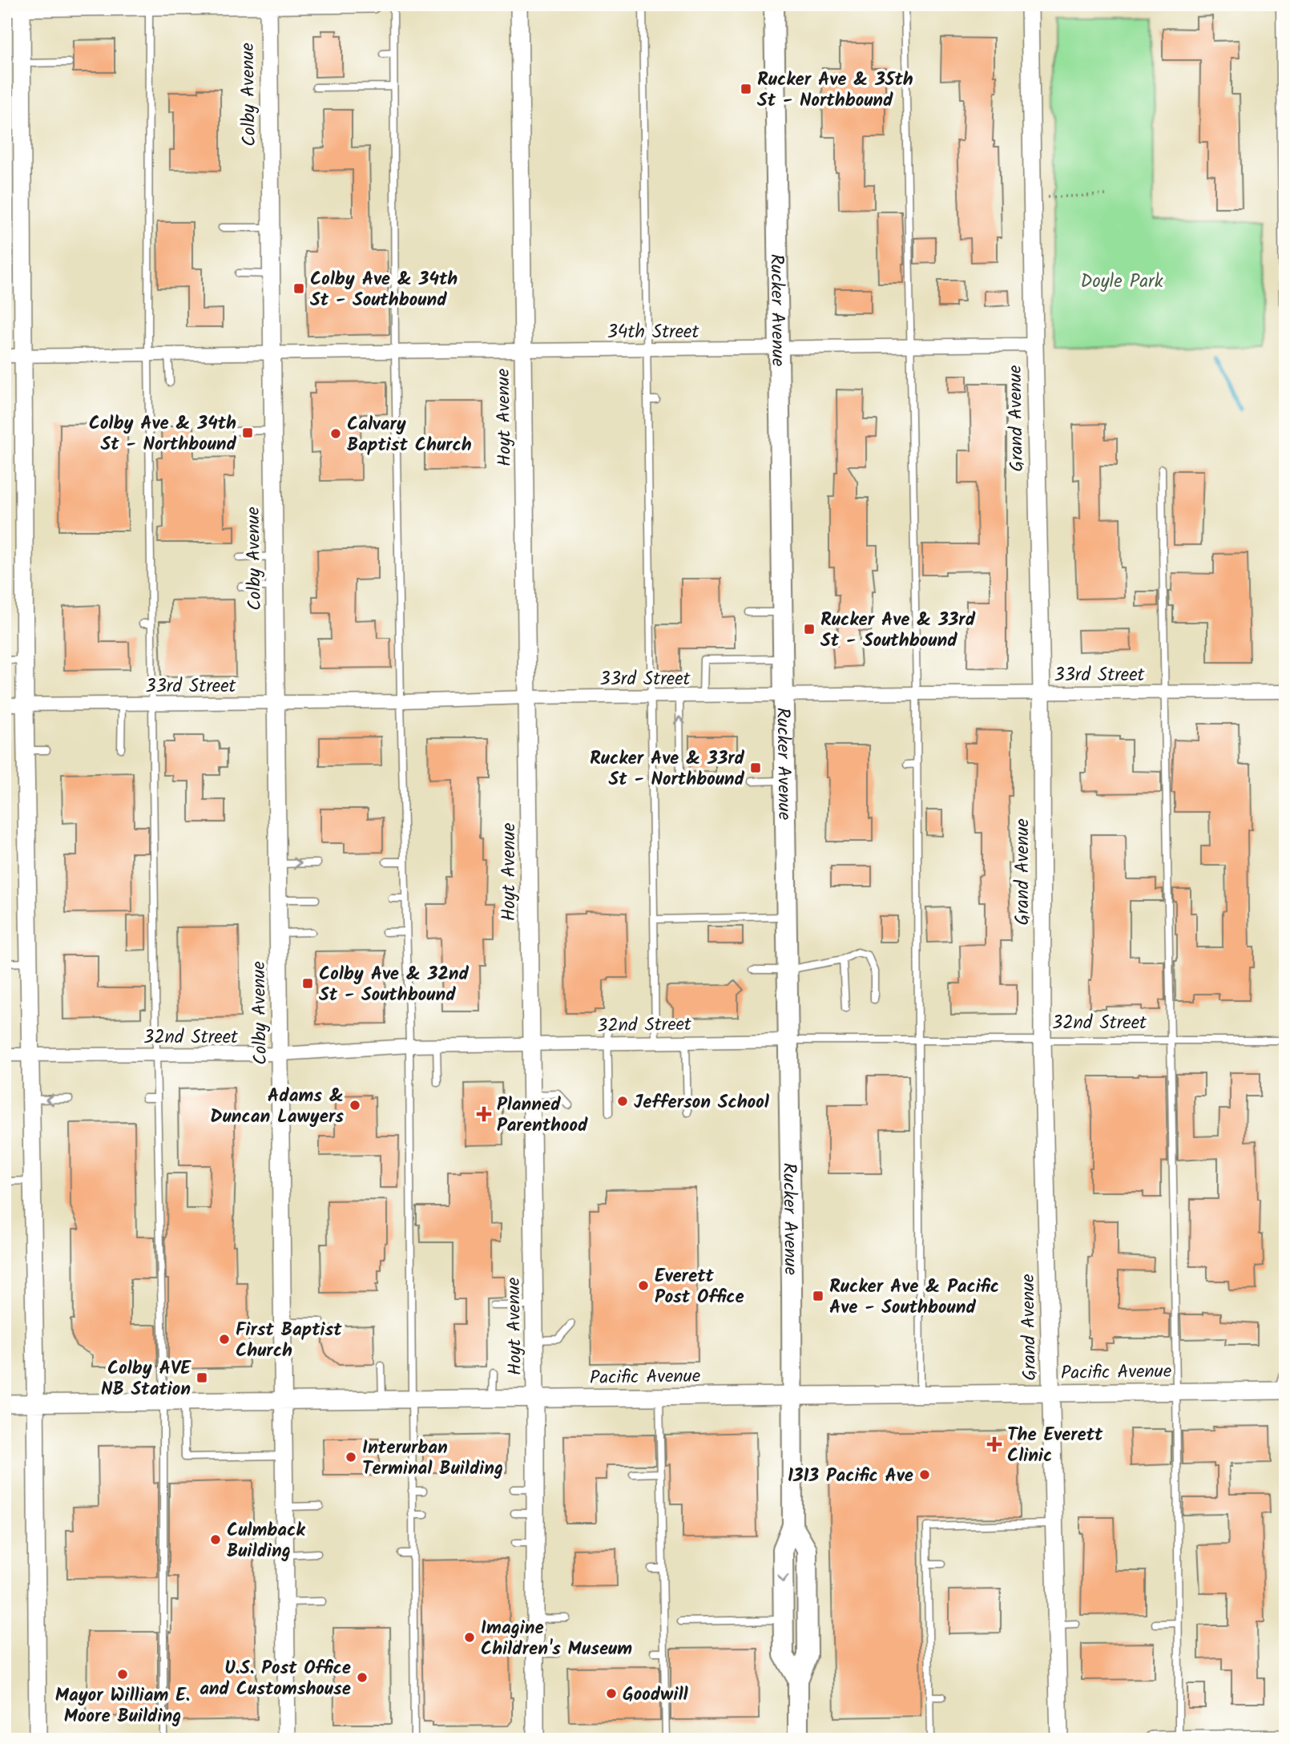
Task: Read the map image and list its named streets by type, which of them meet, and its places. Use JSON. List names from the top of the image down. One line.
{"streets":{"main road":["Rucker Avenue"],"street":["Colby Avenue","34th Street","Hoyt Avenue","Grand Avenue","33rd Street","32nd Street","Pacific Avenue"]},"crossings":[["Colby Avenue","34th Street"],["Colby Avenue","33rd Street"],["Colby Avenue","32nd Street"],["Colby Avenue","Pacific Avenue"],["Rucker Avenue","34th Street"],["Rucker Avenue","33rd Street"],["Rucker Avenue","32nd Street"],["Rucker Avenue","Pacific Avenue"],["34th Street","Hoyt Avenue"],["34th Street","Grand Avenue"],["Hoyt Avenue","33rd Street"],["Hoyt Avenue","32nd Street"],["Hoyt Avenue","Pacific Avenue"],["Grand Avenue","33rd Street"],["Grand Avenue","32nd Street"],["Grand Avenue","Pacific Avenue"]],"parks":["Doyle Park"],"places":{"transit":["Rucker Ave & 35th St - Northbound","Colby Ave & 34th St - Southbound","Colby Ave & 34th St - Northbound","Rucker Ave & 33rd St - Southbound","Rucker Ave & 33rd St - Northbound","Colby Ave & 32nd St - Southbound","Rucker Ave & Pacific Ave - Southbound","Colby AVE NB Station"],"other":["Calvary Baptist Church","Jefferson School","Adams & Duncan Lawyers","Everett Post Office","First Baptist Church","Interurban Terminal Building","1313 Pacific Ave","Culmback Building","Imagine Children's Museum","Mayor William E. Moore Building","U.S. Post Office and Customshouse","Goodwill"],"health":["Planned Parenthood","The Everett Clinic"]}}
